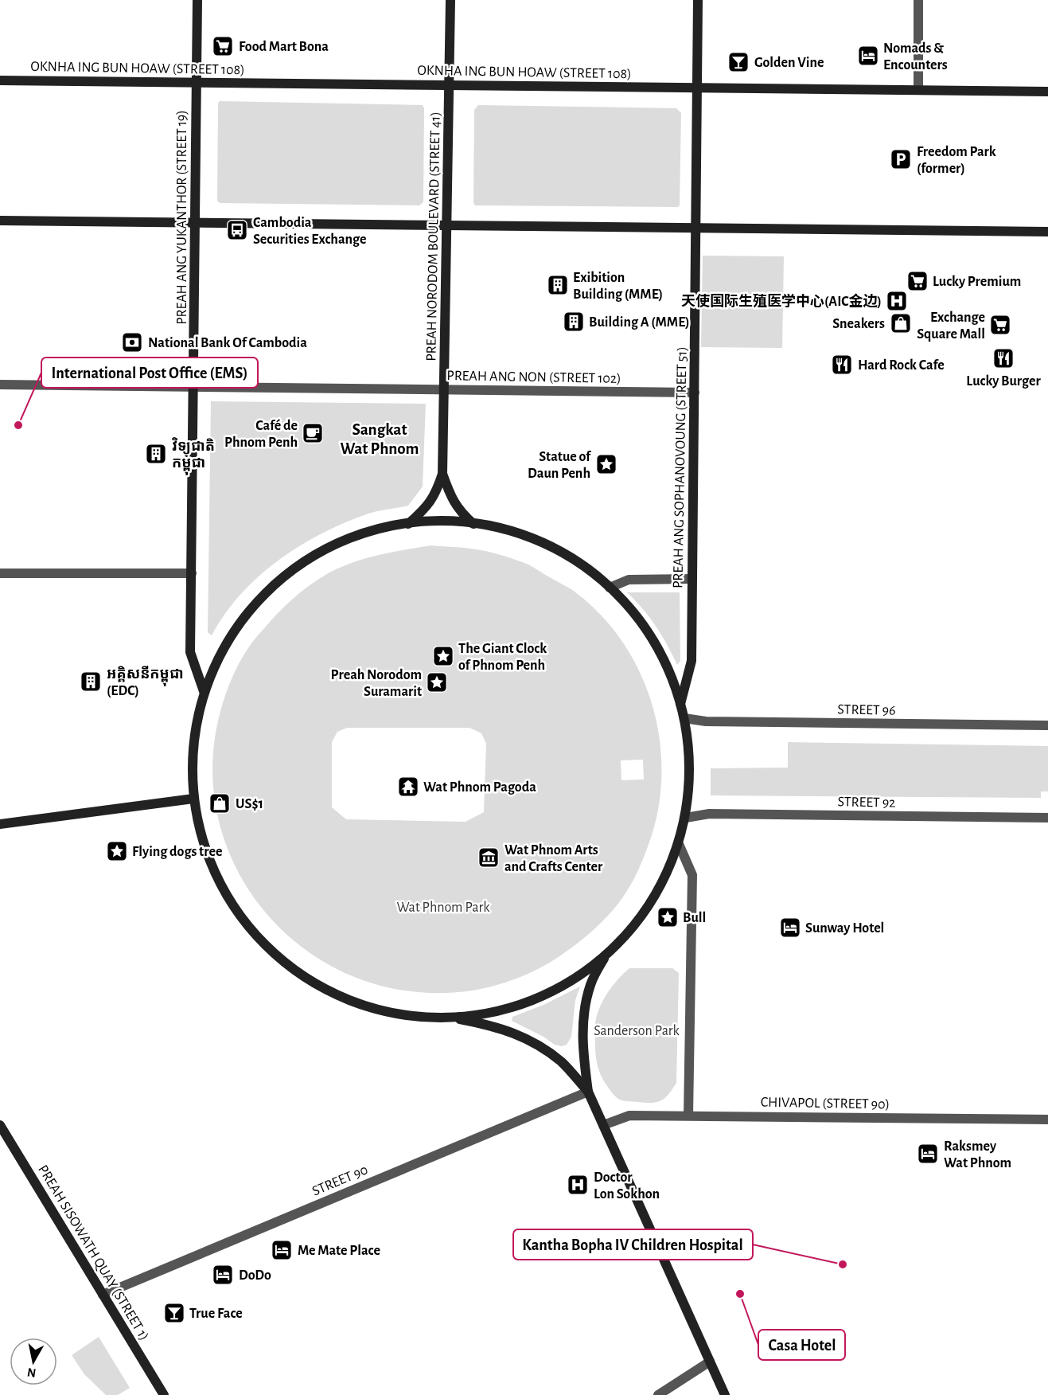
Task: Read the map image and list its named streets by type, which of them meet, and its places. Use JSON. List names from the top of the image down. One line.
{"streets":{"street":["OKNHA ING BUN HOAW (STREET 108)","PREAH ANG YUKANTHOR (STREET 19)","PREAH NORODOM BOULEVARD (STREET 41)","PREAH ANG NON (STREET 102)","PREAH ANG SOPHANOVOUNG (STREET 51)","STREET 96","STREET 92","CHIVAPOL (STREET 90)","STREET 90","PREAH SISOWATH QUAY (STREET 1)"]},"crossings":[["OKNHA ING BUN HOAW (STREET 108)","PREAH ANG YUKANTHOR (STREET 19)"],["OKNHA ING BUN HOAW (STREET 108)","PREAH NORODOM BOULEVARD (STREET 41)"],["OKNHA ING BUN HOAW (STREET 108)","PREAH ANG SOPHANOVOUNG (STREET 51)"],["PREAH ANG YUKANTHOR (STREET 19)","PREAH ANG NON (STREET 102)"],["PREAH NORODOM BOULEVARD (STREET 41)","PREAH ANG NON (STREET 102)"],["PREAH ANG NON (STREET 102)","PREAH ANG SOPHANOVOUNG (STREET 51)"],["STREET 90","PREAH SISOWATH QUAY (STREET 1)"]],"districts":["Sangkat Wat Phnom"],"parks":["Wat Phnom Park","Sanderson Park"],"places":{"supermarket":["Food Mart Bona","Lucky Premium","Exchange Square Mall"],"hotel":["Nomads & Encounters","Sunway Hotel","Raksmey Wat Phnom","Me Mate Place","DoDo"],"bar":["Golden Vine","True Face"],"parking":["Freedom Park (former)"],"bus stop":["Cambodia Securities Exchange"],"building":["Exibition Building (MME)","Building A (MME)","វិទ្យុជាតិ កម្ពុជា","អគ្គិសនីកម្ពុជា (EDC)"],"hospital":["天使国际生殖医学中心(AIC金边)","Doctor Lon Sokhon"],"shop":["Sneakers","US$1"],"bank":["National Bank Of Cambodia"],"restaurant":["Lucky Burger","Hard Rock Cafe"],"other":["International Post Office (EMS)","Kantha Bopha IV Children Hospital","Casa Hotel"],"cafe":["Café de Phnom Penh"],"place":["Statue of Daun Penh","The Giant Clock of Phnom Penh","Preah Norodom Suramarit","Flying dogs tree","Bull"],"temple":["Wat Phnom Pagoda"],"museum":["Wat Phnom Arts and Crafts Center"]},"north":"bottom"}
